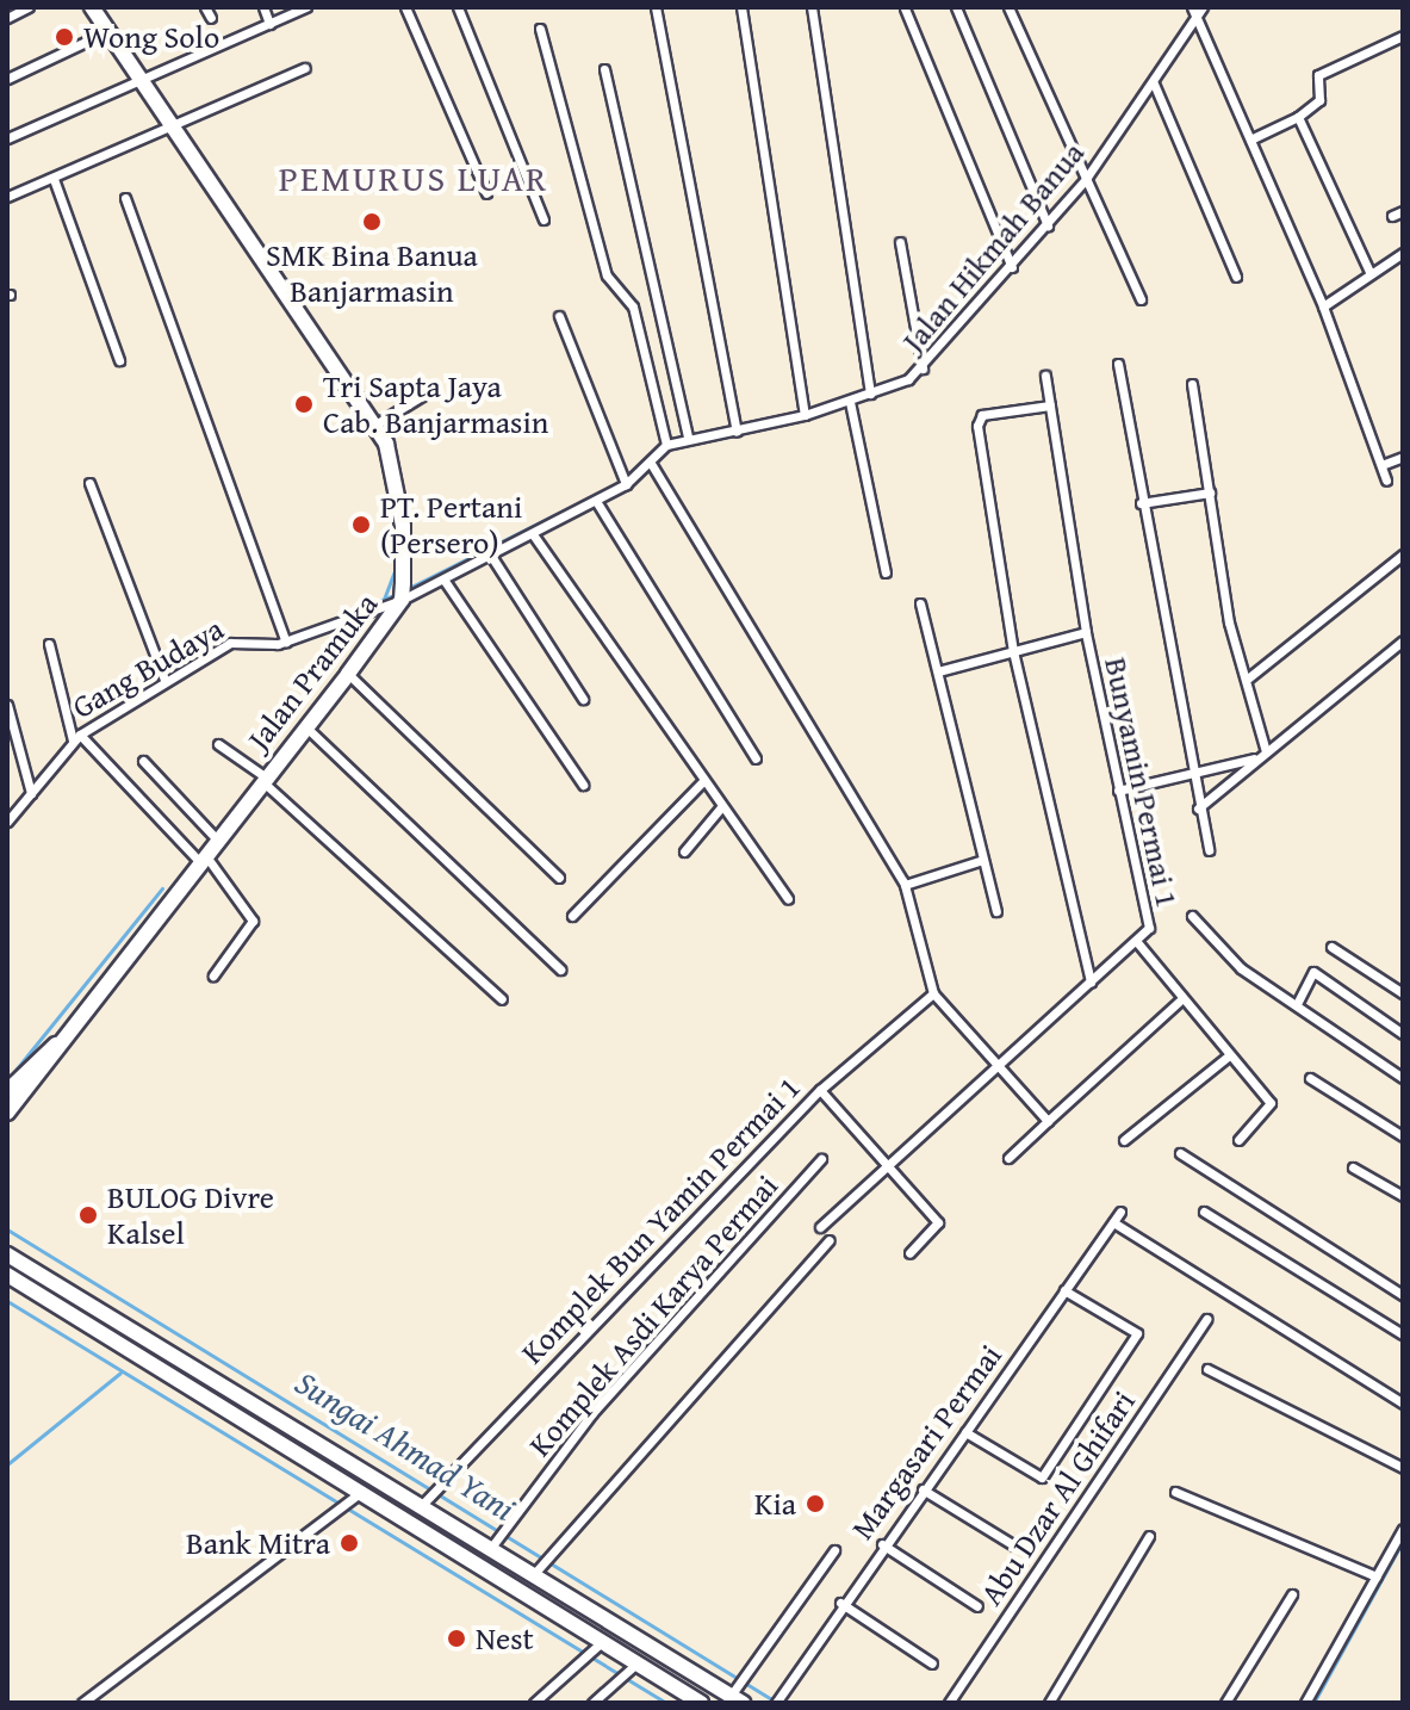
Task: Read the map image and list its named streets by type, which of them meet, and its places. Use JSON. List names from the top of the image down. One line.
{"streets":{"main road":["Jalan Pramuka"],"street":["Jalan Hikmah Banua","Gang Budaya","Bunyamin Permai 1","Komplek Bun Yamin Permai 1","Komplek Asdi Karya Permai","Margasari Permai","Abu Dzar Al Ghifari"]},"crossings":[["Gang Budaya","Jalan Pramuka"]],"districts":["PEMURUS LUAR"],"water":["Sungai Ahmad Yani"],"places":["Wong Solo","SMK Bina Banua Banjarmasin","Tri Sapta Jaya Cab. Banjarmasin","PT. Pertani (Persero)","BULOG Divre Kalsel","Kia","Bank Mitra","Nest"]}
